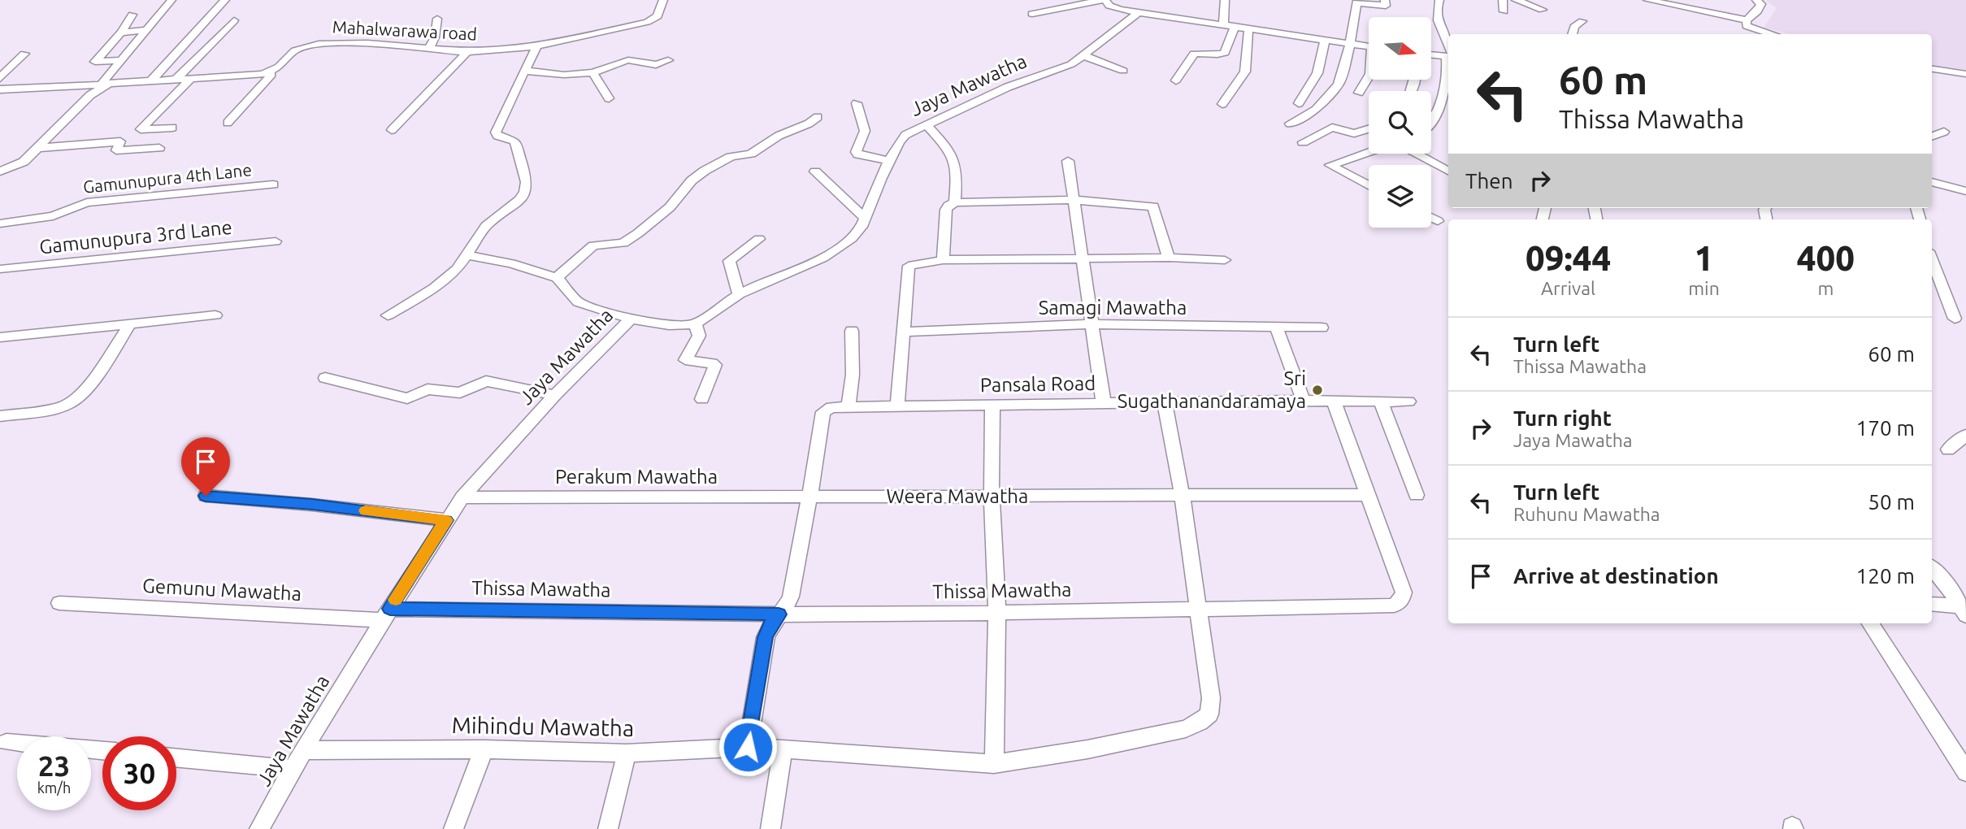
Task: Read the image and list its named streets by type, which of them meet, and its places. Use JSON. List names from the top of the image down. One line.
{"streets":{"street":["Mahalwarawa road","Jaya Mawatha","Gamunupura 4th Lane","Gamunupura 3rd Lane","Samagi Mawatha","Pansala Road","Perakum Mawatha","Weera Mawatha","Thissa Mawatha","Gemunu Mawatha","Mihindu Mawatha"]},"crossings":[["Jaya Mawatha","Perakum Mawatha"],["Jaya Mawatha","Thissa Mawatha"],["Jaya Mawatha","Gemunu Mawatha"],["Jaya Mawatha","Mihindu Mawatha"],["Pansala Road","Perakum Mawatha"],["Pansala Road","Weera Mawatha"],["Pansala Road","Thissa Mawatha"],["Pansala Road","Mihindu Mawatha"],["Perakum Mawatha","Weera Mawatha"],["Weera Mawatha","Thissa Mawatha"],["Weera Mawatha","Mihindu Mawatha"],["Thissa Mawatha","Gemunu Mawatha"],["Thissa Mawatha","Mihindu Mawatha"]],"places":["Sri Sugathanandaramaya"],"north":"right","page":{"turn":["60 m","Thissa Mawatha"],"then":"Then","eta":["09:44","Arrival","1","min","400","m"],"list":[{"name":"Turn left","note":"Thissa Mawatha","value":"60 m"},{"name":"Turn right","note":"Jaya Mawatha","value":"170 m"},{"name":"Turn left","note":"Ruhunu Mawatha","value":"50 m"},{"name":"Arrive at destination","value":"120 m"}],"speed":"23 km/h","limit":"30"}}
